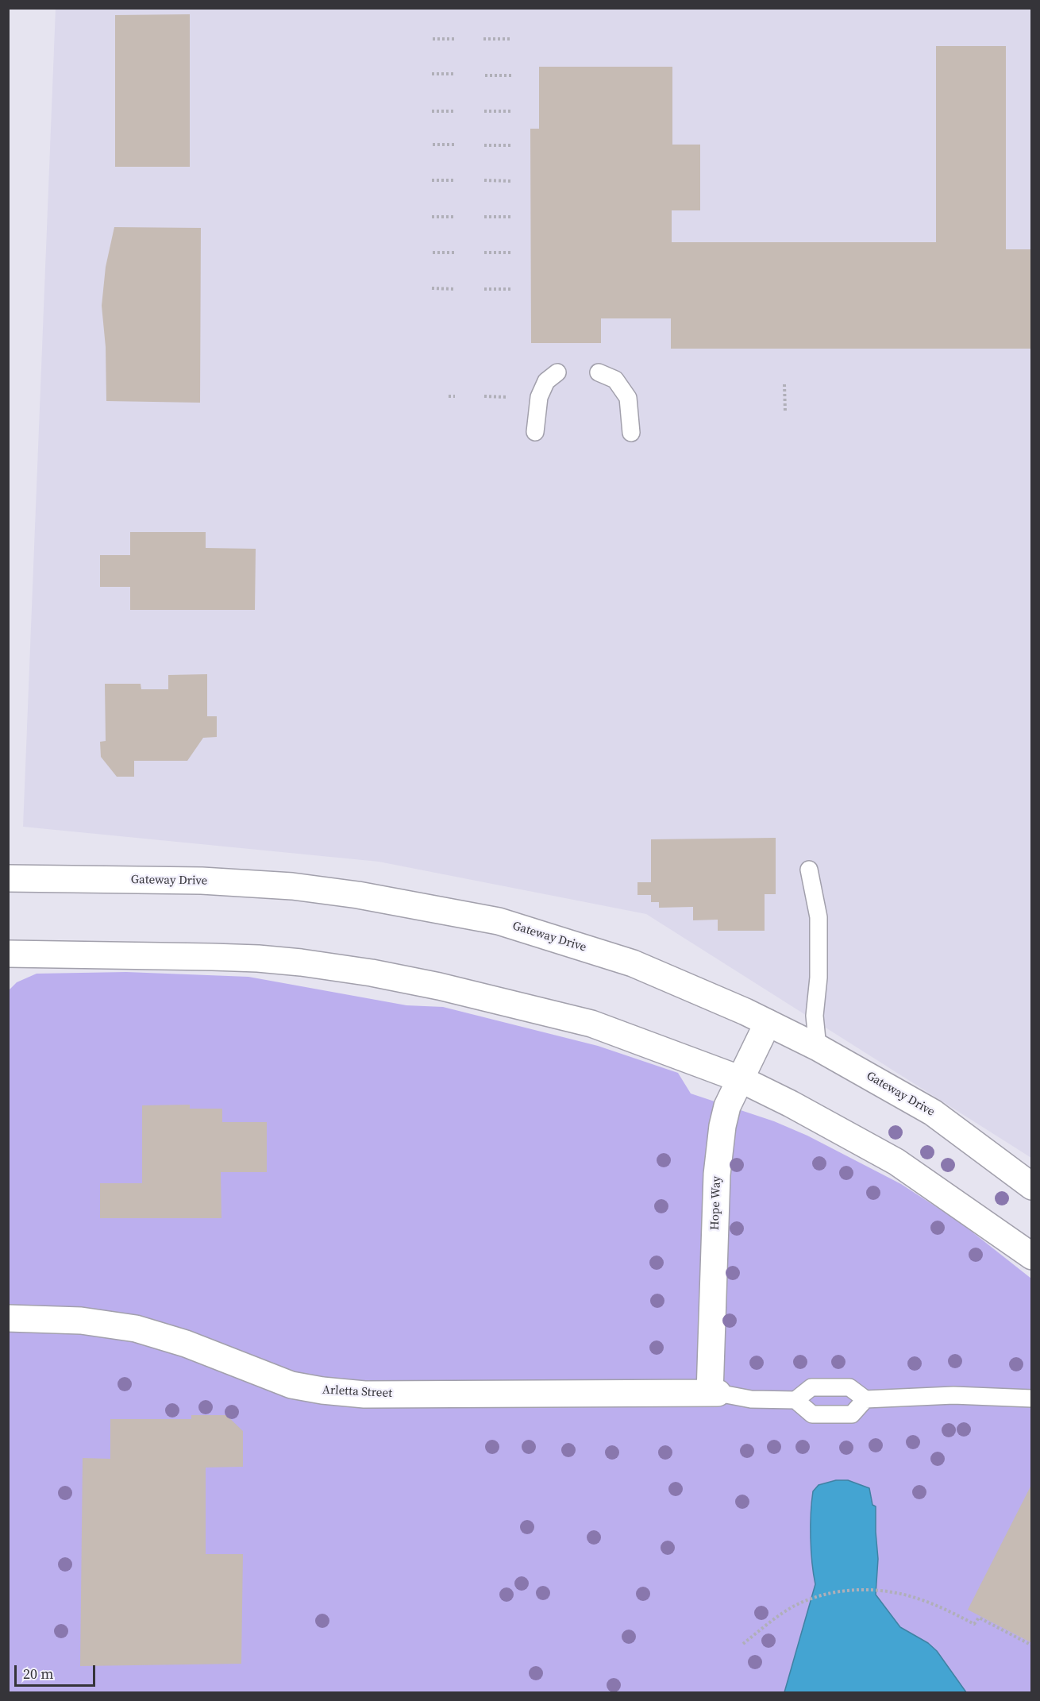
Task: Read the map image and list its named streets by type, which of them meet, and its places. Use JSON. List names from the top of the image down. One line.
{"streets":{"street":["Gateway Drive","Hope Way","Arletta Street"]},"crossings":[["Gateway Drive","Hope Way"],["Hope Way","Arletta Street"]],"scale_bar":"20 m"}
